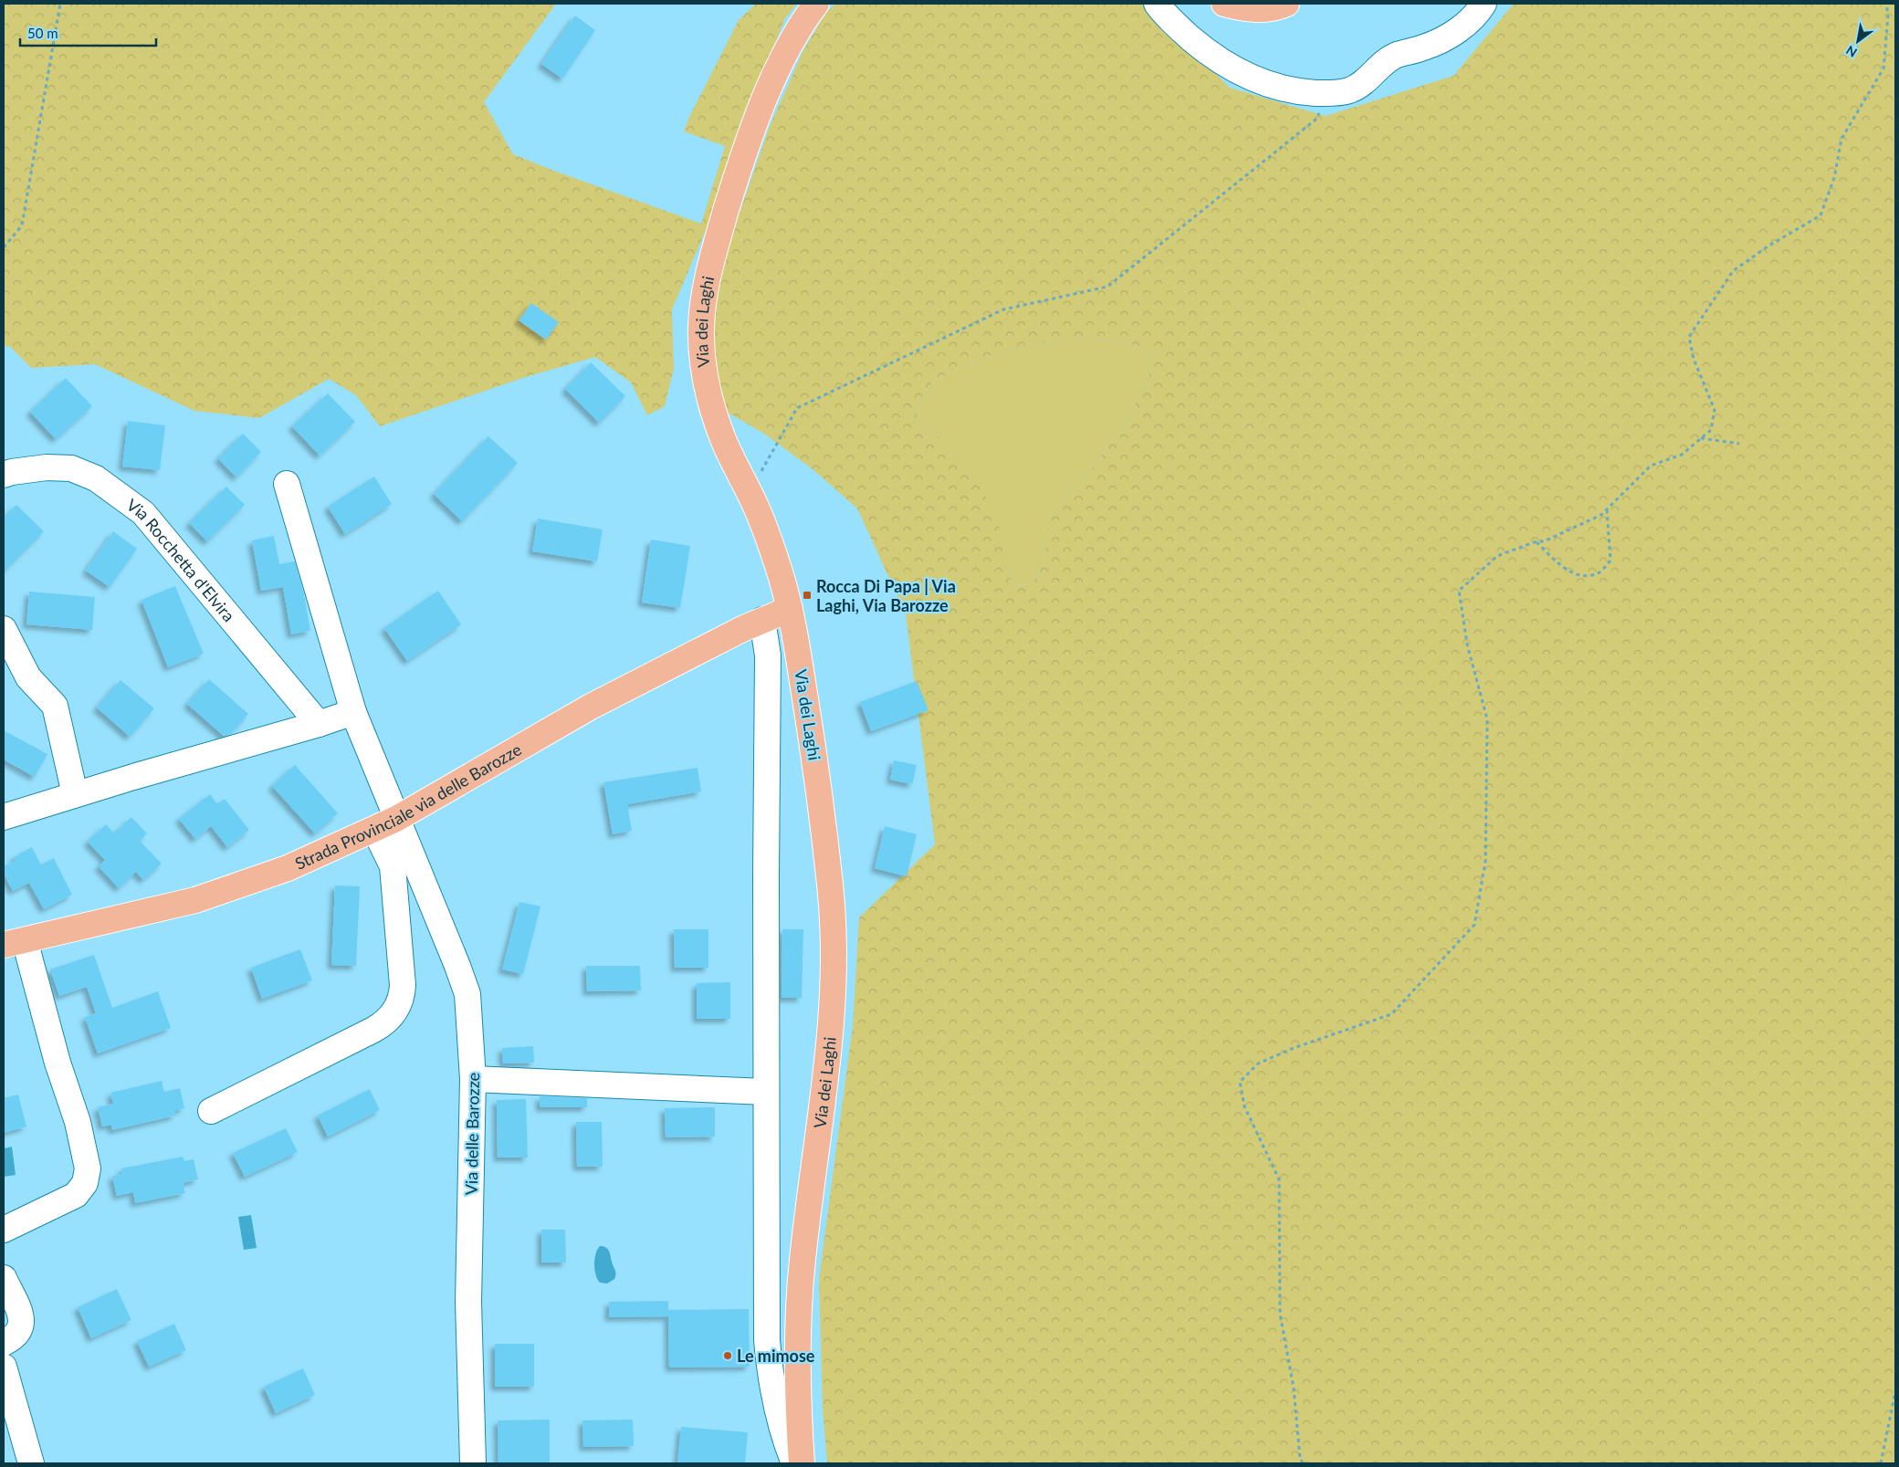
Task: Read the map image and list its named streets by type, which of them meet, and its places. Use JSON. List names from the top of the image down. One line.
{"streets":{"main road":["Via dei Laghi","Strada Provinciale via delle Barozze"],"street":["Via Rocchetta d'Elvira","Via delle Barozze"]},"crossings":[["Via dei Laghi","Strada Provinciale via delle Barozze"],["Strada Provinciale via delle Barozze","Via delle Barozze"]],"places":{"transit":["Rocca Di Papa | Via Laghi, Via Barozze"],"other":["Le mimose"]},"scale_bar":"50 m","north":"bottom left"}
